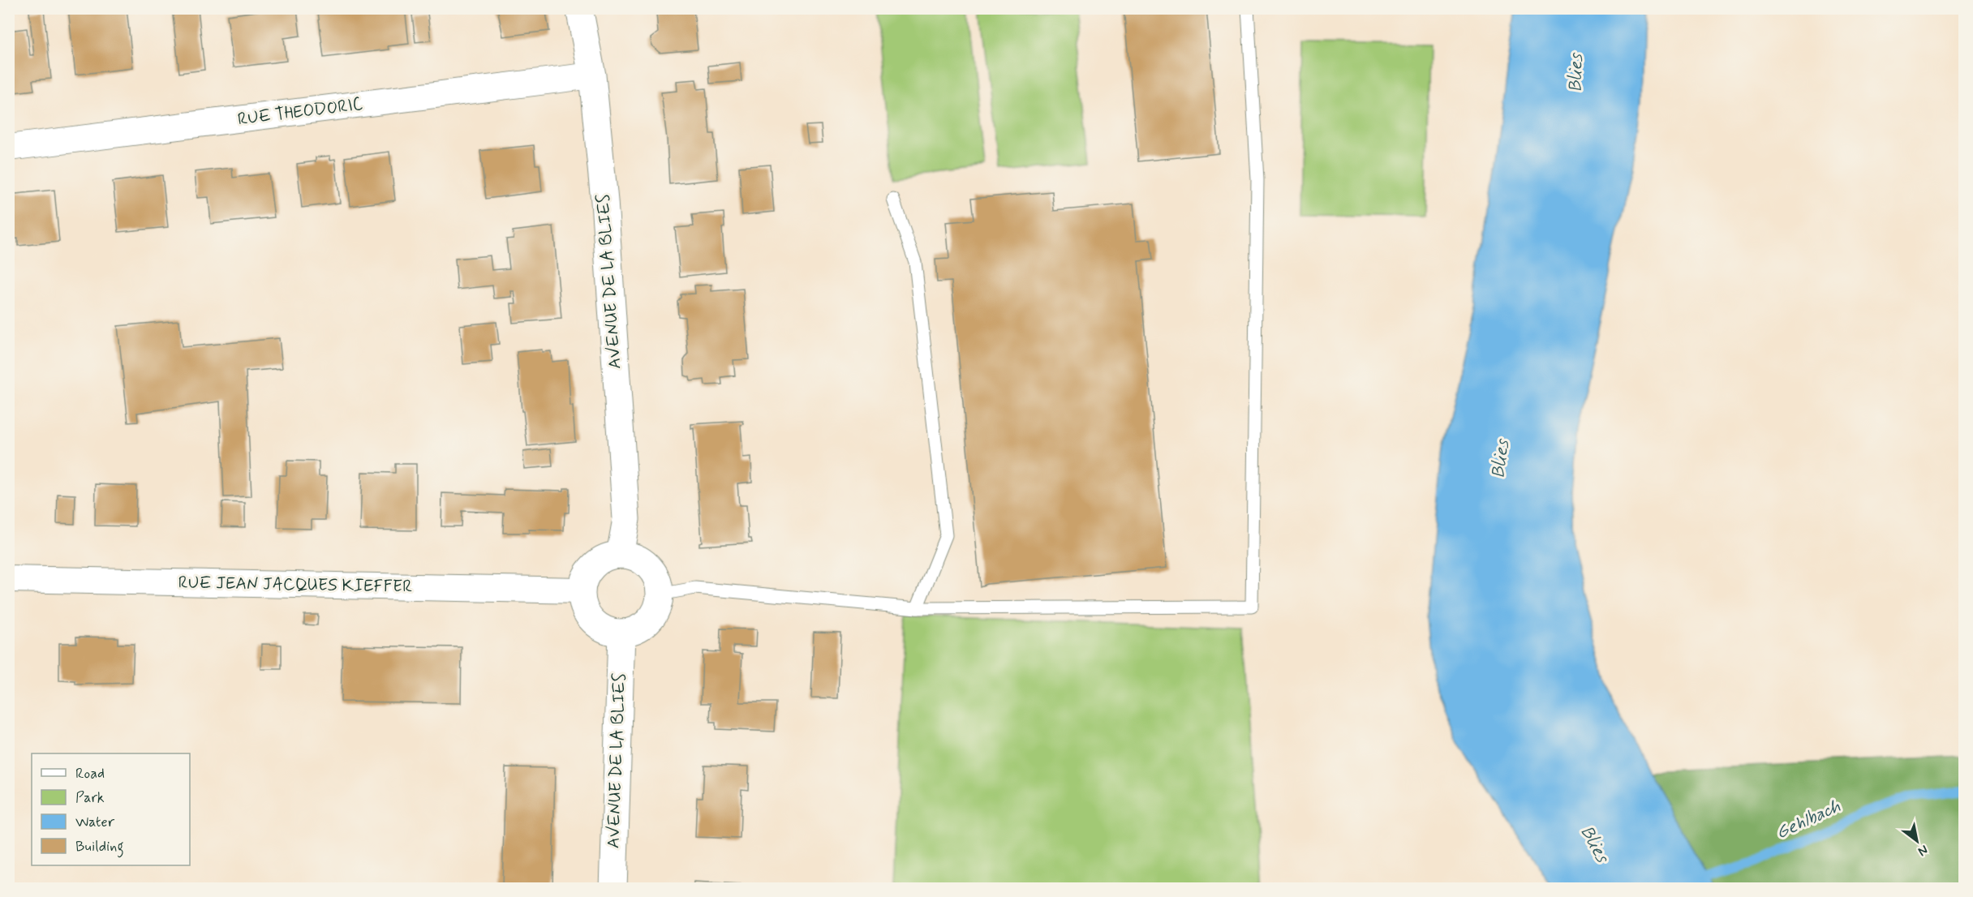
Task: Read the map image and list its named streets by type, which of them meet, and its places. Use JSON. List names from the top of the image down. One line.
{"streets":{"main road":["AVENUE DE LA BLIES"],"street":["RUE THEODORIC","RUE JEAN JACQUES KIEFFER"]},"crossings":[["RUE THEODORIC","AVENUE DE LA BLIES"],["AVENUE DE LA BLIES","RUE JEAN JACQUES KIEFFER"]],"water":["Blies","Gehlbach"],"legend":["Road","Park","Water","Building"],"north":"bottom right"}
